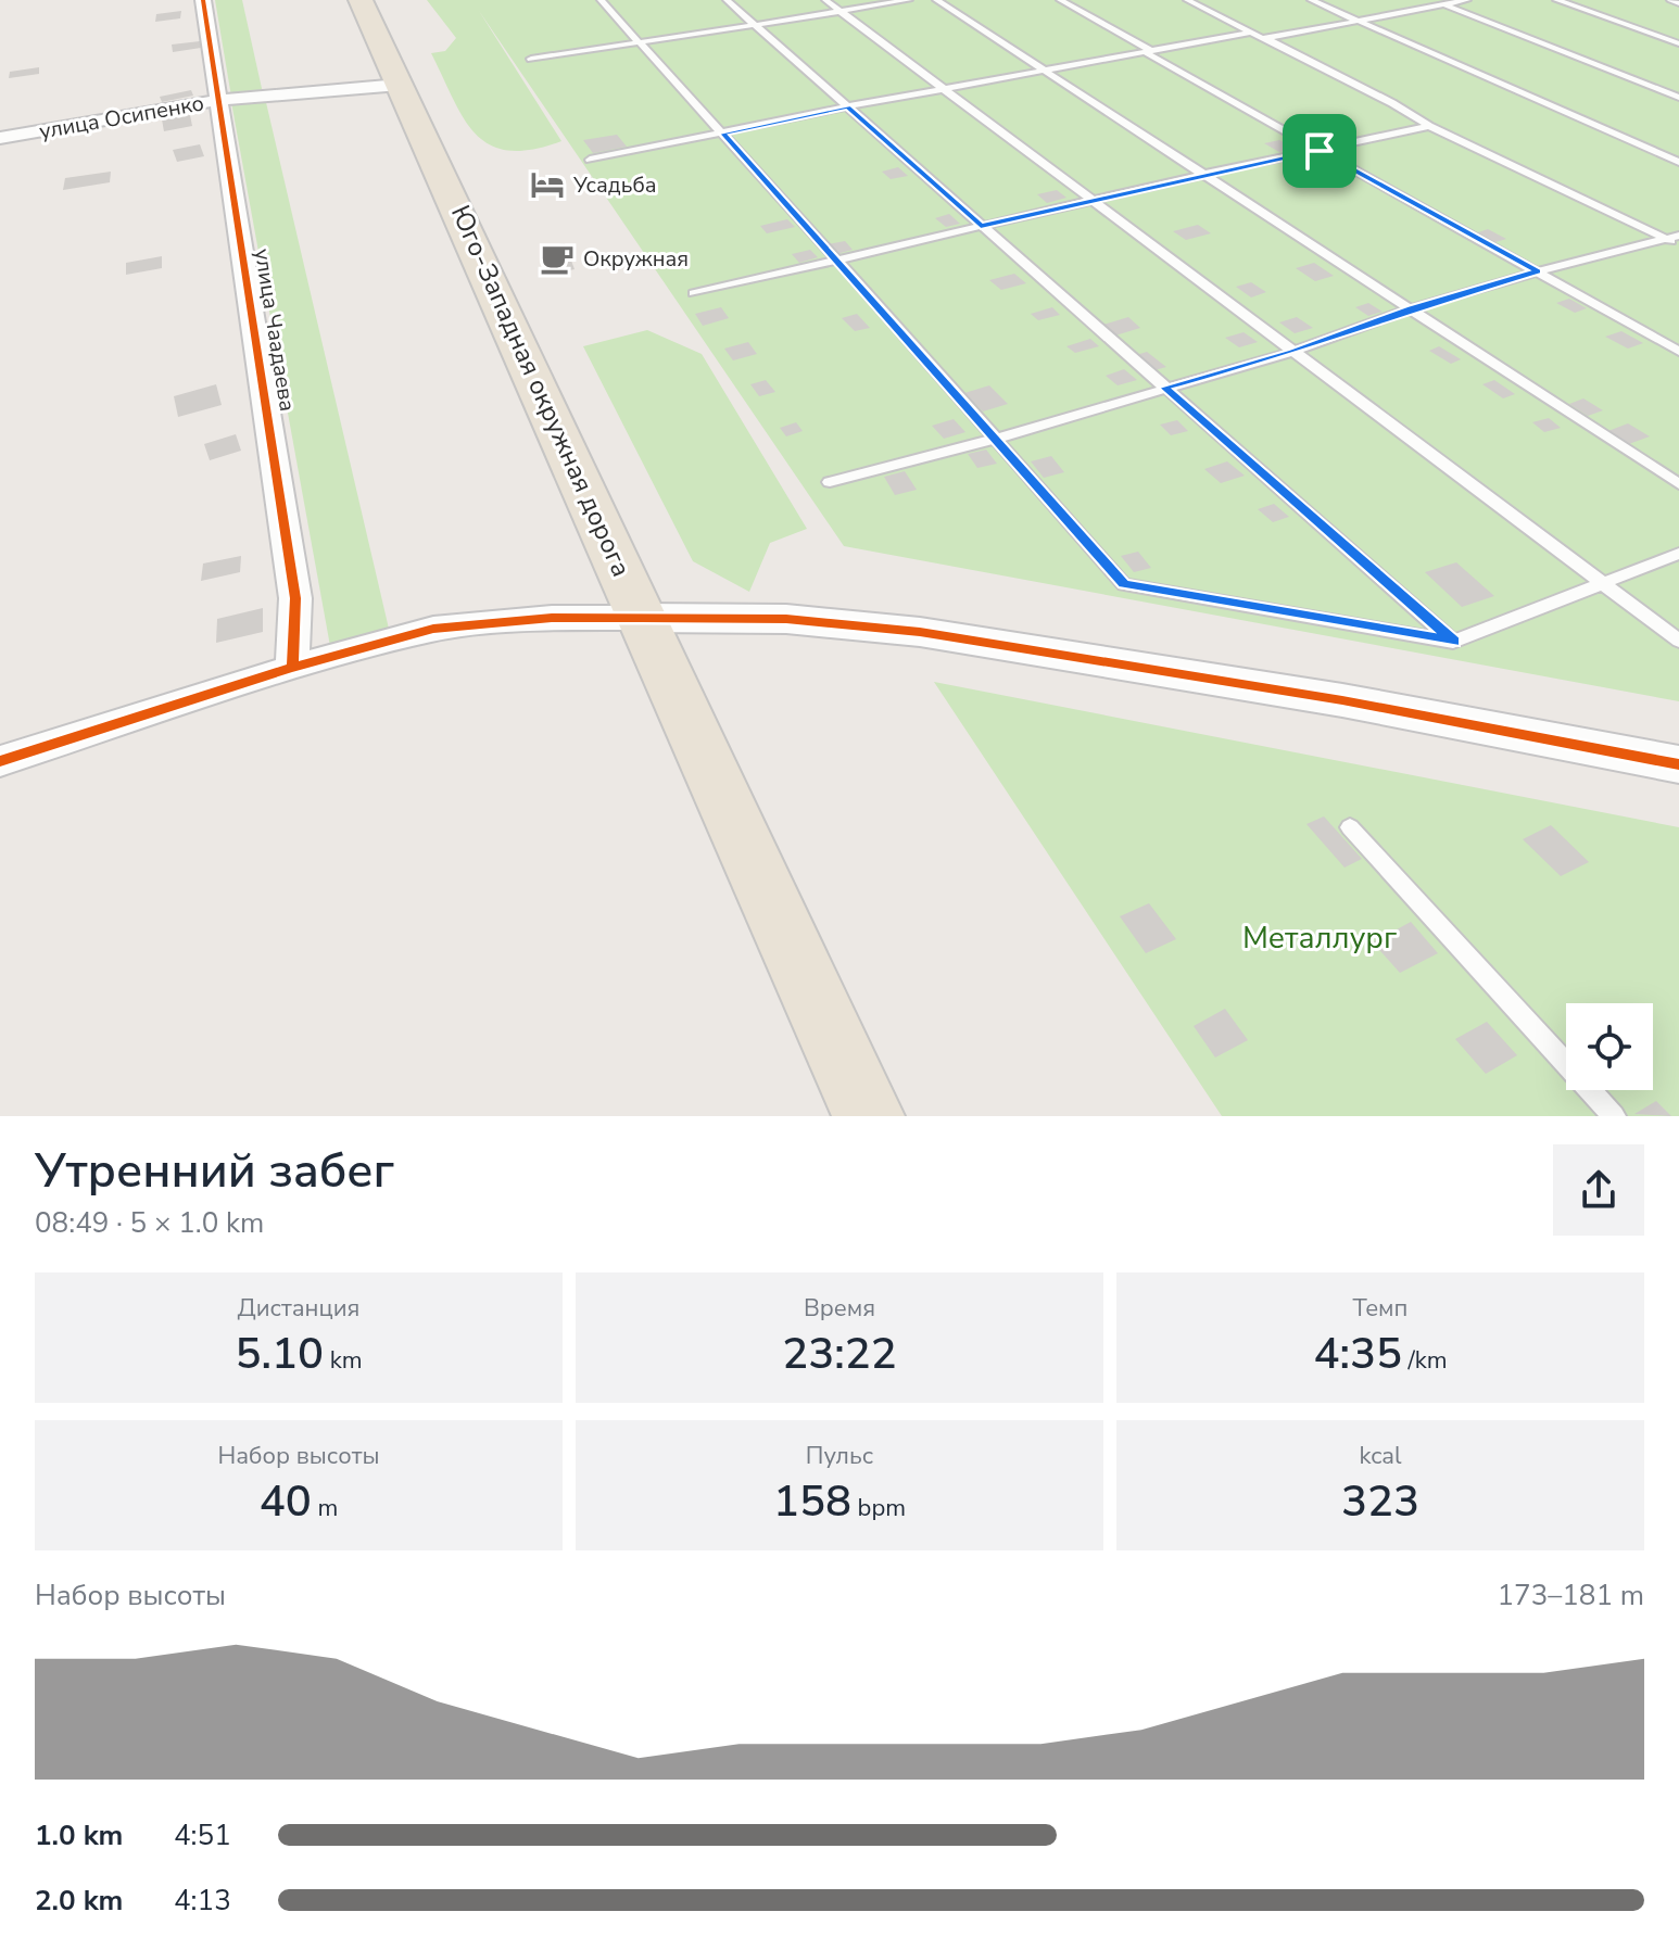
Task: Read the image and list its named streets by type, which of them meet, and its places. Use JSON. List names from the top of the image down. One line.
{"streets":{"highway":["Юго-Западная окружная дорога"],"street":["улица Осипенко","улица Чаадаева"]},"crossings":[["улица Осипенко","улица Чаадаева"],["улица Осипенко","Юго-Западная окружная дорога"]],"parks":["Металлург"],"places":{"hotel":["Усадьба"],"cafe":["Окружная"]},"page":{"heading":["Утренний забег","08:49 · 5 × 1.0 km"],"stats":[["Дистанция","5.10 km"],["Время","23:22"],["Темп","4:35 /km"],["Набор высоты","40 m"],["Пульс","158 bpm"],["kcal","323"]],"chart":["Набор высоты","173–181 m"],"list":[{"name":"1.0 km","note":"4:51"},{"name":"2.0 km","note":"4:13"}]}}
